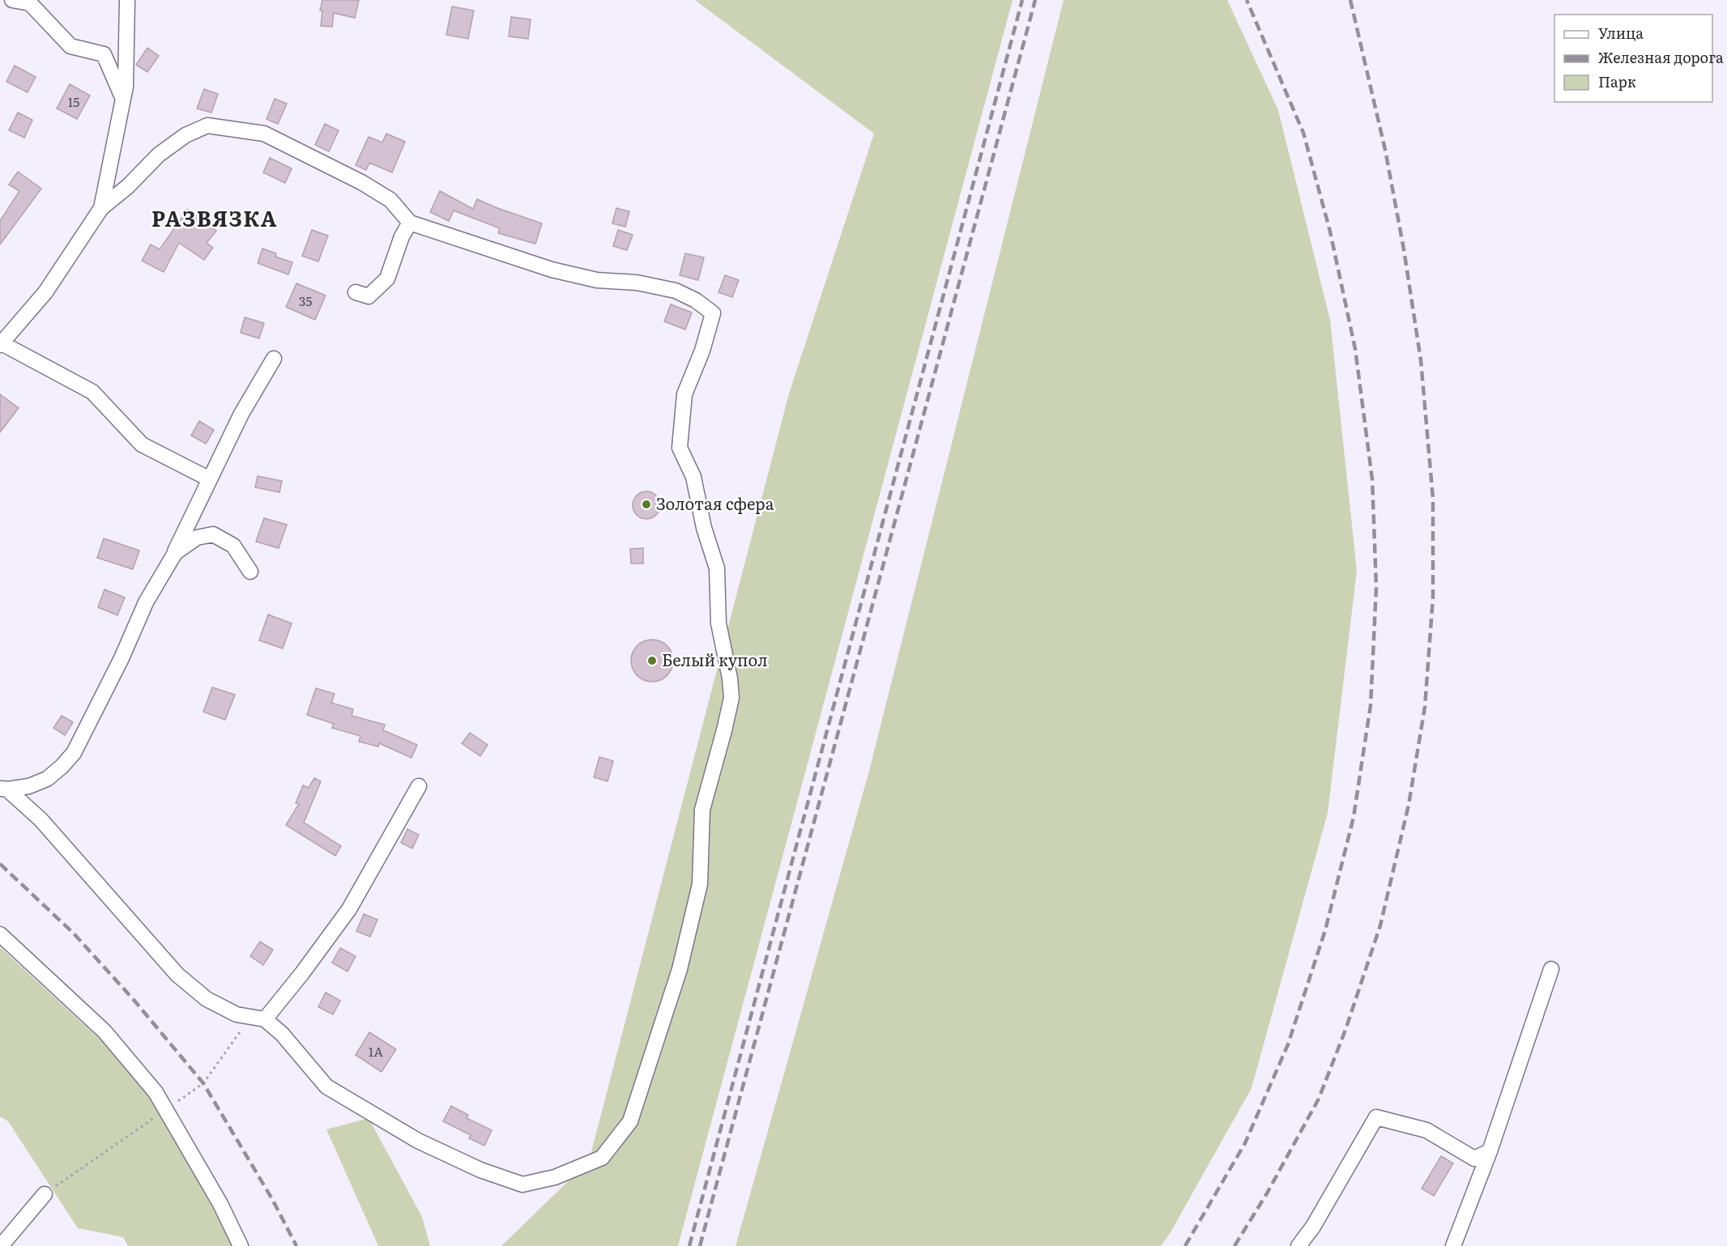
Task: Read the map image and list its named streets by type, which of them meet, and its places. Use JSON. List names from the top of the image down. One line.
{"districts":["РАЗВЯЗКА"],"places":["Золотая сфера","Белый купол"],"house_numbers":["15","35","1А"],"legend":["Улица","Железная дорога","Парк"]}
